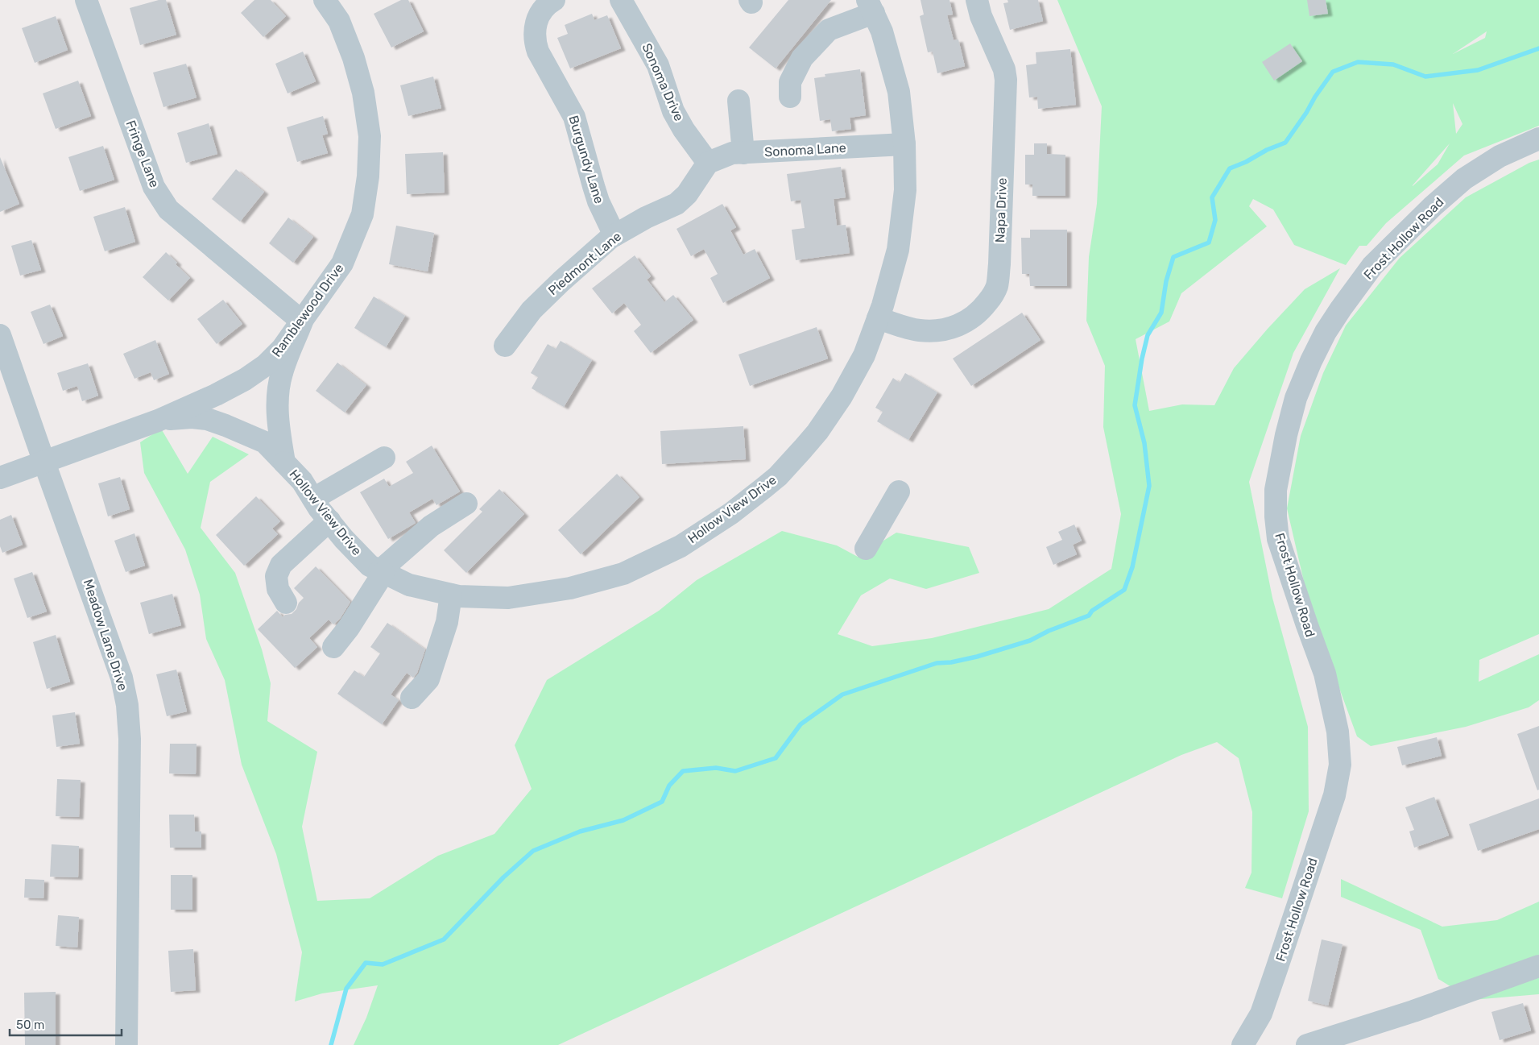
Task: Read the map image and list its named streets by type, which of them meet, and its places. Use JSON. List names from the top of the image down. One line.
{"streets":{"street":["Sonoma Drive","Sonoma Lane","Fringe Lane","Burgundy Lane","Napa Drive","Frost Hollow Road","Piedmont Lane","Ramblewood Drive","Hollow View Drive","Meadow Lane Drive"]},"crossings":[["Sonoma Drive","Sonoma Lane"],["Sonoma Drive","Piedmont Lane"],["Sonoma Lane","Piedmont Lane"],["Sonoma Lane","Hollow View Drive"],["Fringe Lane","Ramblewood Drive"],["Fringe Lane","Hollow View Drive"],["Burgundy Lane","Piedmont Lane"],["Napa Drive","Hollow View Drive"],["Ramblewood Drive","Hollow View Drive"],["Ramblewood Drive","Meadow Lane Drive"]],"scale_bar":"50 m"}
